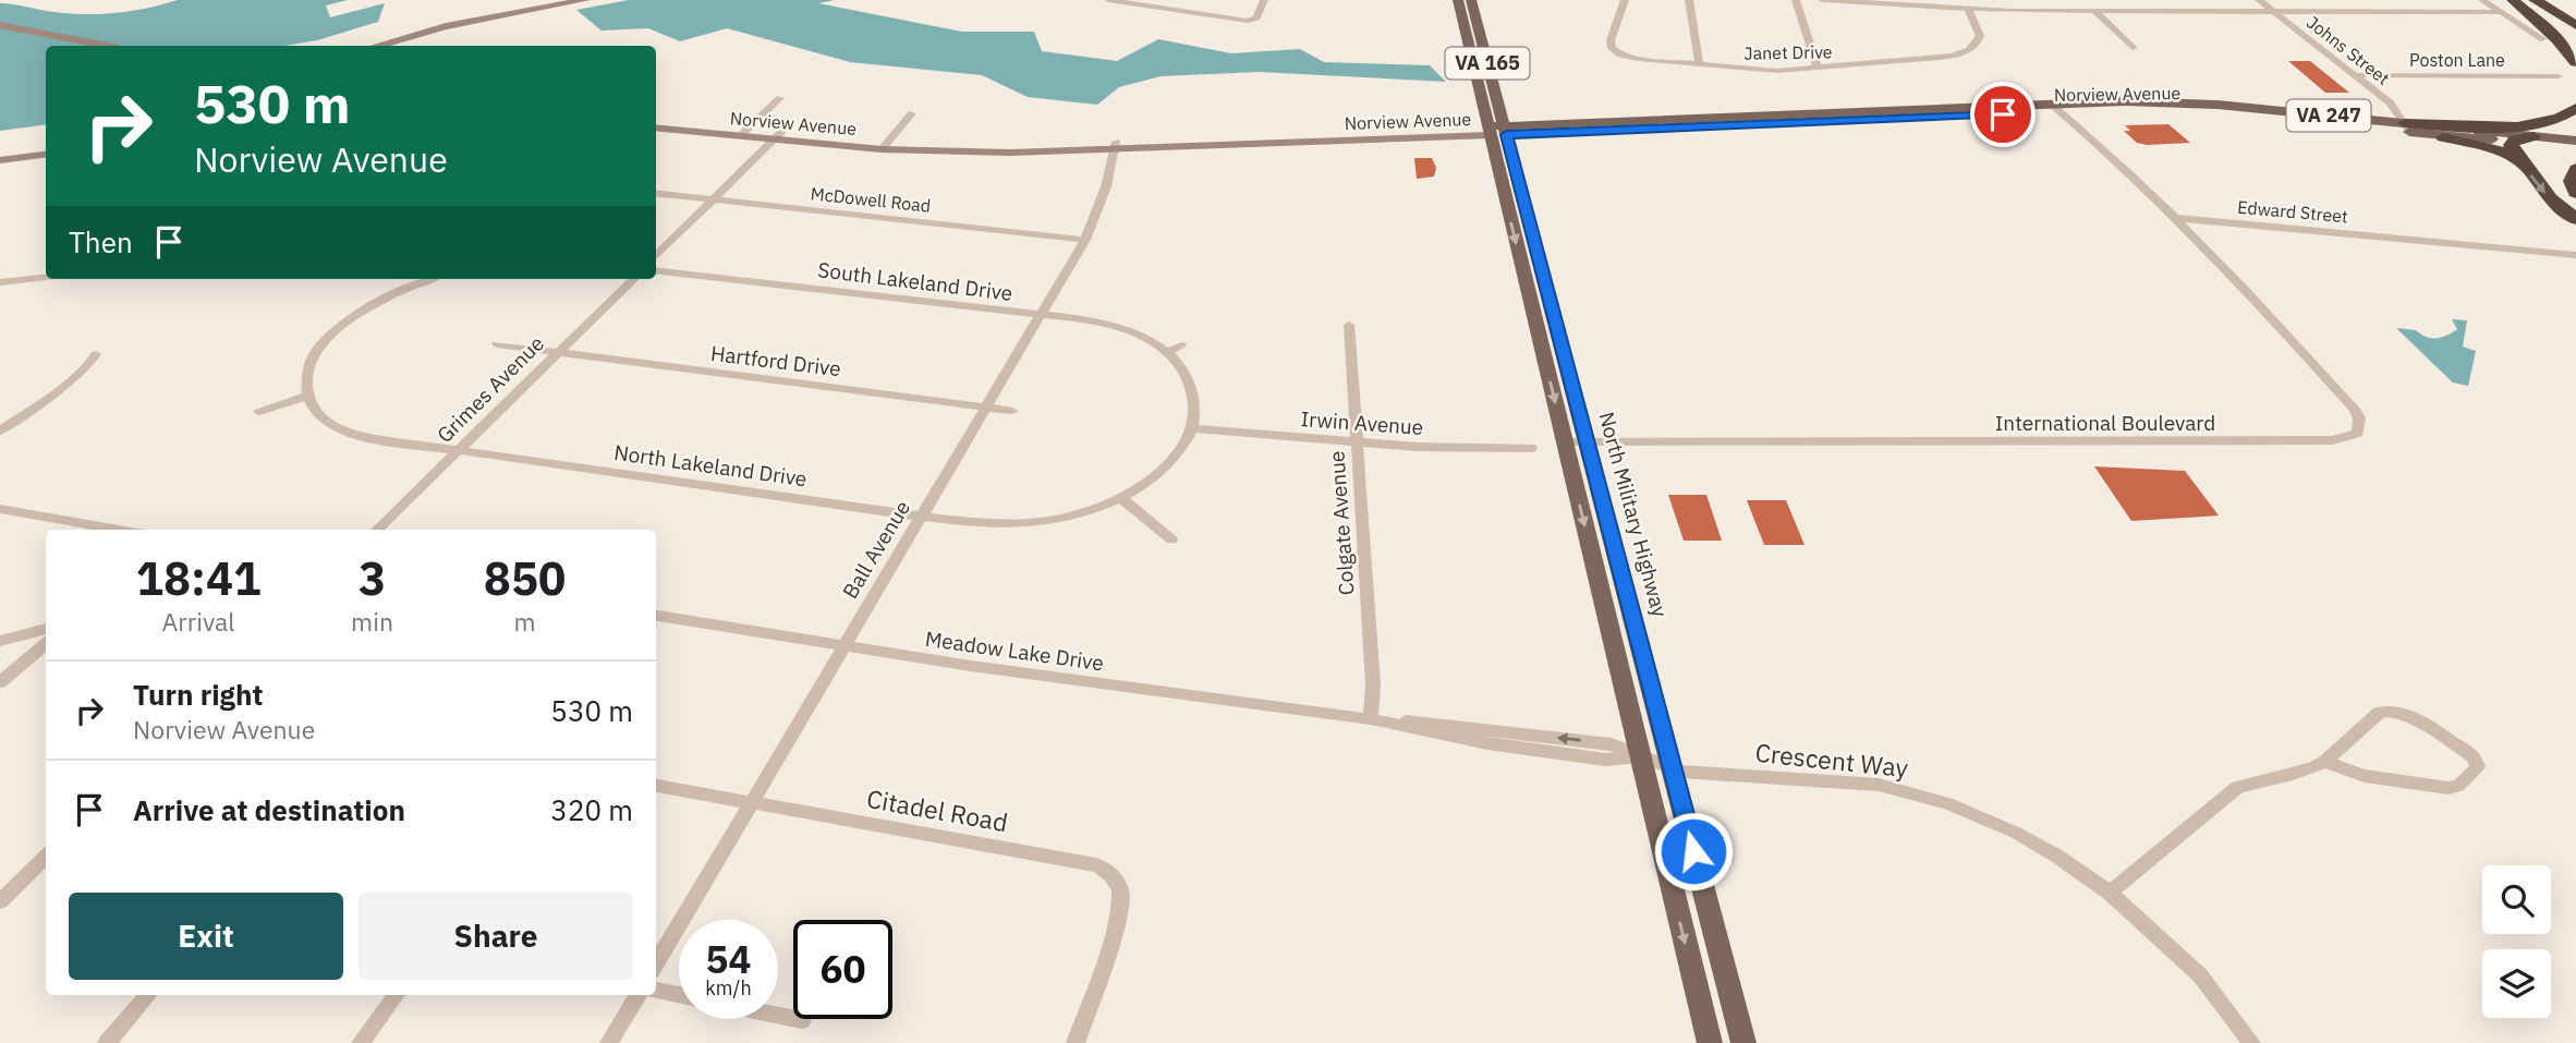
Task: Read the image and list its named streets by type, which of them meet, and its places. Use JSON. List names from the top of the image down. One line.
{"streets":{"main road":["VA 165","Norview Avenue","VA 247","North Military Highway"],"street":["Johns Street","Janet Drive","Poston Lane","McDowell Road","Edward Street","South Lakeland Drive","Hartford Drive","Grimes Avenue","Irwin Avenue","International Boulevard","North Lakeland Drive","Colgate Avenue","Ball Avenue","Meadow Lake Drive","Crescent Way","Citadel Road"]},"crossings":[["Johns Street","Poston Lane"],["Johns Street","Norview Avenue"],["Norview Avenue","North Military Highway"],["Norview Avenue","Ball Avenue"],["McDowell Road","Ball Avenue"],["Edward Street","International Boulevard"],["South Lakeland Drive","Irwin Avenue"],["South Lakeland Drive","North Lakeland Drive"],["South Lakeland Drive","Ball Avenue"],["Hartford Drive","Grimes Avenue"],["Hartford Drive","Ball Avenue"],["Grimes Avenue","North Lakeland Drive"],["Irwin Avenue","North Lakeland Drive"],["Irwin Avenue","Colgate Avenue"],["International Boulevard","North Military Highway"],["North Lakeland Drive","Ball Avenue"],["North Military Highway","Meadow Lake Drive"],["North Military Highway","Crescent Way"],["Colgate Avenue","Meadow Lake Drive"],["Ball Avenue","Meadow Lake Drive"],["Ball Avenue","Citadel Road"],["Meadow Lake Drive","Crescent Way"]],"page":{"turn":["530 m","Norview Avenue"],"then":"Then","eta":["18:41","Arrival","3","min","850","m"],"list":[{"name":"Turn right","note":"Norview Avenue","value":"530 m"},{"name":"Arrive at destination","value":"320 m"}],"buttons":["Exit","Share"],"speed":"54 km/h","limit":"60"}}
